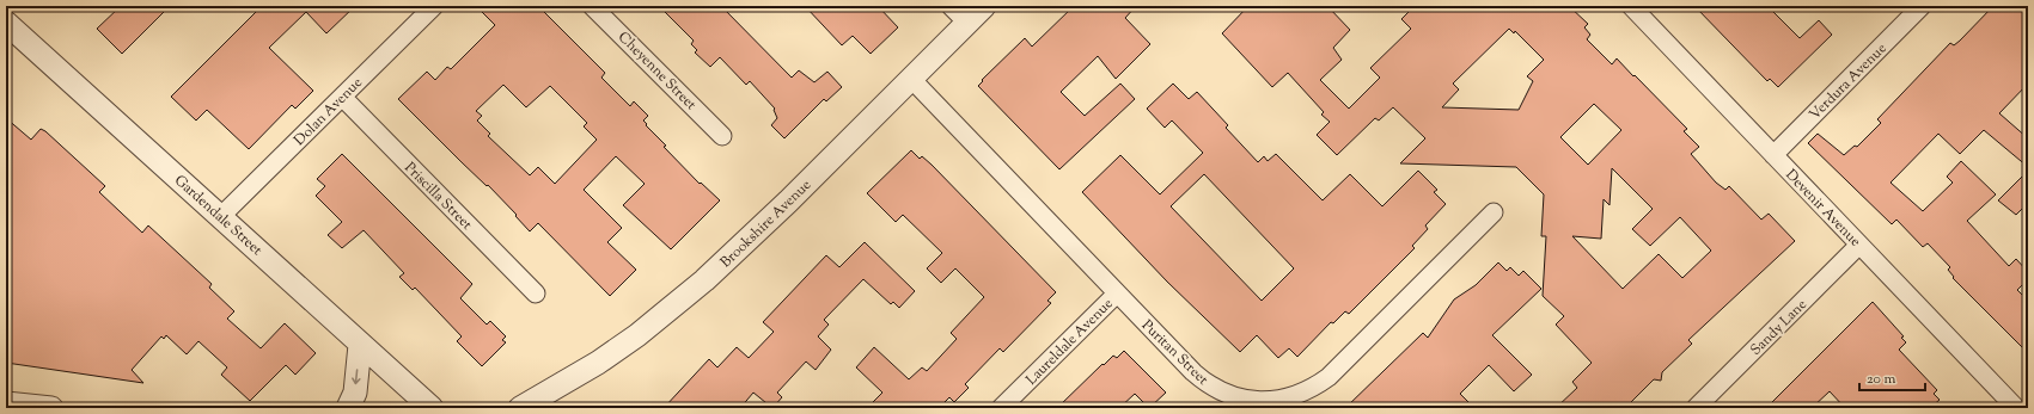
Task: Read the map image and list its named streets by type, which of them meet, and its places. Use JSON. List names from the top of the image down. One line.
{"streets":{"street":["Cheyenne Street","Verdura Avenue","Dolan Avenue","Priscilla Street","Devenir Avenue","Gardendale Street","Brookshire Avenue","Sandy Lane","Laureldale Avenue","Puritan Street"]},"crossings":[["Verdura Avenue","Devenir Avenue"],["Dolan Avenue","Priscilla Street"],["Dolan Avenue","Gardendale Street"],["Devenir Avenue","Sandy Lane"],["Brookshire Avenue","Puritan Street"],["Laureldale Avenue","Puritan Street"]],"scale_bar":"20 m"}
